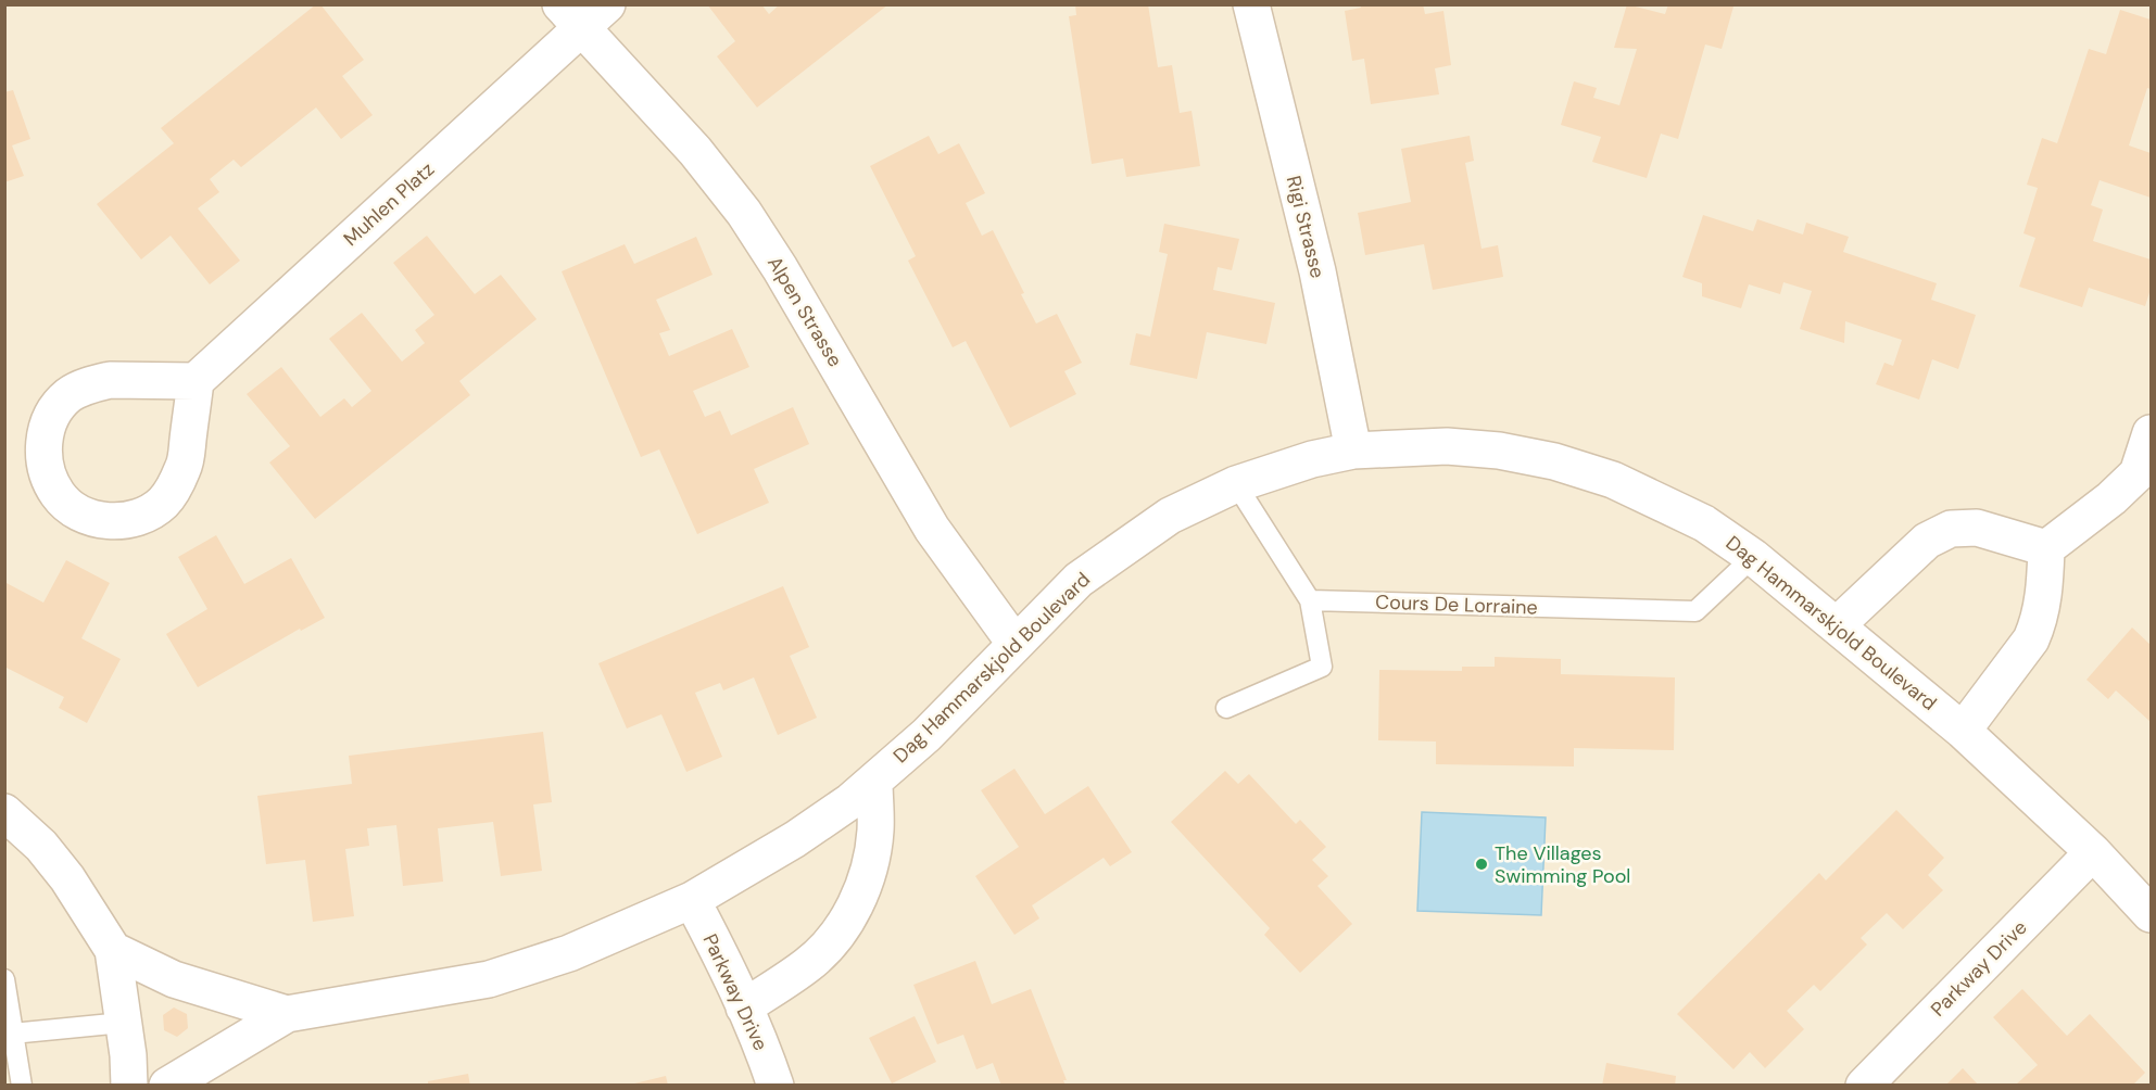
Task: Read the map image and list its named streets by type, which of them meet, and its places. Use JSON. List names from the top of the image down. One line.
{"streets":{"street":["Muhlen Platz","Rigi Strasse","Alpen Strasse","Dag Hammarskjold Boulevard","Parkway Drive"],"lane":["Cours De Lorraine"]},"crossings":[["Muhlen Platz","Alpen Strasse"],["Rigi Strasse","Dag Hammarskjold Boulevard"],["Alpen Strasse","Dag Hammarskjold Boulevard"],["Cours De Lorraine","Dag Hammarskjold Boulevard"],["Dag Hammarskjold Boulevard","Parkway Drive"]],"places":["The Villages Swimming Pool"]}
